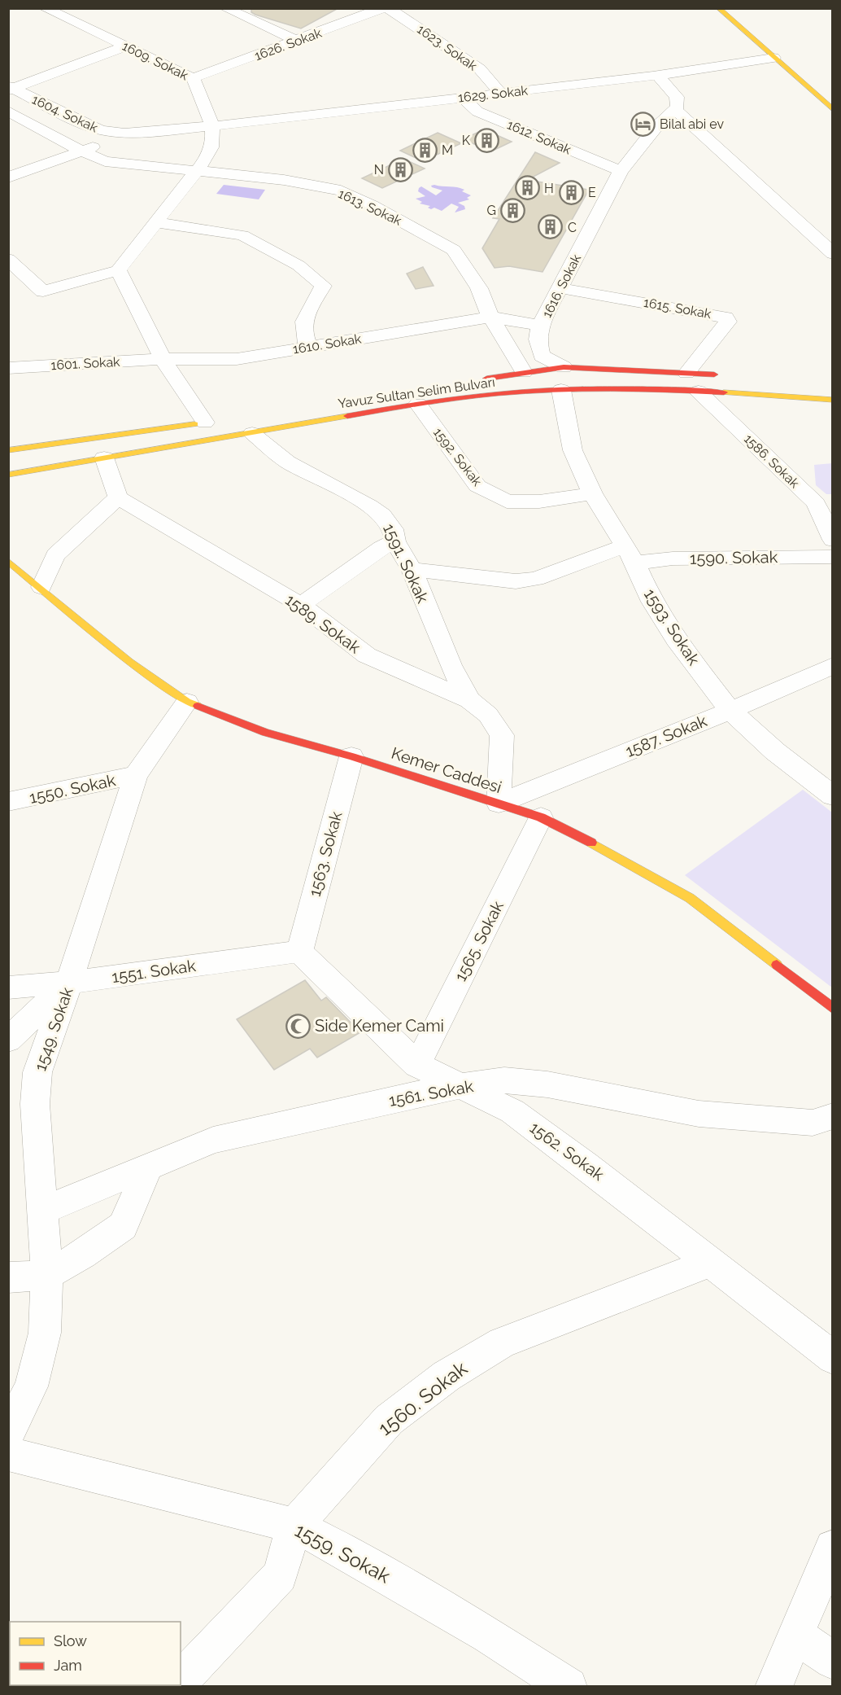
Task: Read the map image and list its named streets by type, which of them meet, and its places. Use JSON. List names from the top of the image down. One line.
{"streets":{"main road":["Yavuz Sultan Selim Bulvarı","Kemer Caddesi"],"street":["1626. Sokak","1623. Sokak","1609. Sokak","1629. Sokak","1604. Sokak","1612. Sokak","1613. Sokak","1616. Sokak","1615. Sokak","1610. Sokak","1601. Sokak","1592. Sokak","1586. Sokak","1590. Sokak","1591. Sokak","1589. Sokak","1593. Sokak","1587. Sokak","1550. Sokak","1563. Sokak","1565. Sokak","1551. Sokak","1549. Sokak","1561. Sokak","1562. Sokak","1560. Sokak","1559. Sokak"]},"crossings":[["1626. Sokak","1609. Sokak"],["1623. Sokak","1629. Sokak"],["1609. Sokak","1629. Sokak"],["1609. Sokak","1604. Sokak"],["1609. Sokak","1613. Sokak"],["1629. Sokak","1604. Sokak"],["1629. Sokak","1612. Sokak"],["1612. Sokak","1616. Sokak"],["1613. Sokak","1610. Sokak"],["1613. Sokak","Yavuz Sultan Selim Bulvarı"],["1616. Sokak","1615. Sokak"],["1616. Sokak","1610. Sokak"],["1616. Sokak","Yavuz Sultan Selim Bulvarı"],["1615. Sokak","Yavuz Sultan Selim Bulvarı"],["1610. Sokak","1601. Sokak"],["Yavuz Sultan Selim Bulvarı","1592. Sokak"],["Yavuz Sultan Selim Bulvarı","1586. Sokak"],["Yavuz Sultan Selim Bulvarı","1591. Sokak"],["Yavuz Sultan Selim Bulvarı","1593. Sokak"],["1592. Sokak","1593. Sokak"],["1590. Sokak","1591. Sokak"],["1590. Sokak","1593. Sokak"],["1591. Sokak","1589. Sokak"],["1589. Sokak","1587. Sokak"],["1589. Sokak","Kemer Caddesi"],["1593. Sokak","1587. Sokak"],["1587. Sokak","Kemer Caddesi"],["Kemer Caddesi","1563. Sokak"],["Kemer Caddesi","1565. Sokak"],["Kemer Caddesi","1549. Sokak"],["1550. Sokak","1549. Sokak"],["1563. Sokak","1551. Sokak"],["1563. Sokak","1562. Sokak"],["1565. Sokak","1562. Sokak"],["1551. Sokak","1549. Sokak"],["1551. Sokak","1562. Sokak"],["1549. Sokak","1561. Sokak"],["1561. Sokak","1562. Sokak"],["1562. Sokak","1560. Sokak"],["1560. Sokak","1559. Sokak"]],"places":{"hotel":["Bilal abi ev"],"building":["K","M","N","H","E","G","C"],"mosque":["Side Kemer Cami"]},"legend":["Slow","Jam"]}
